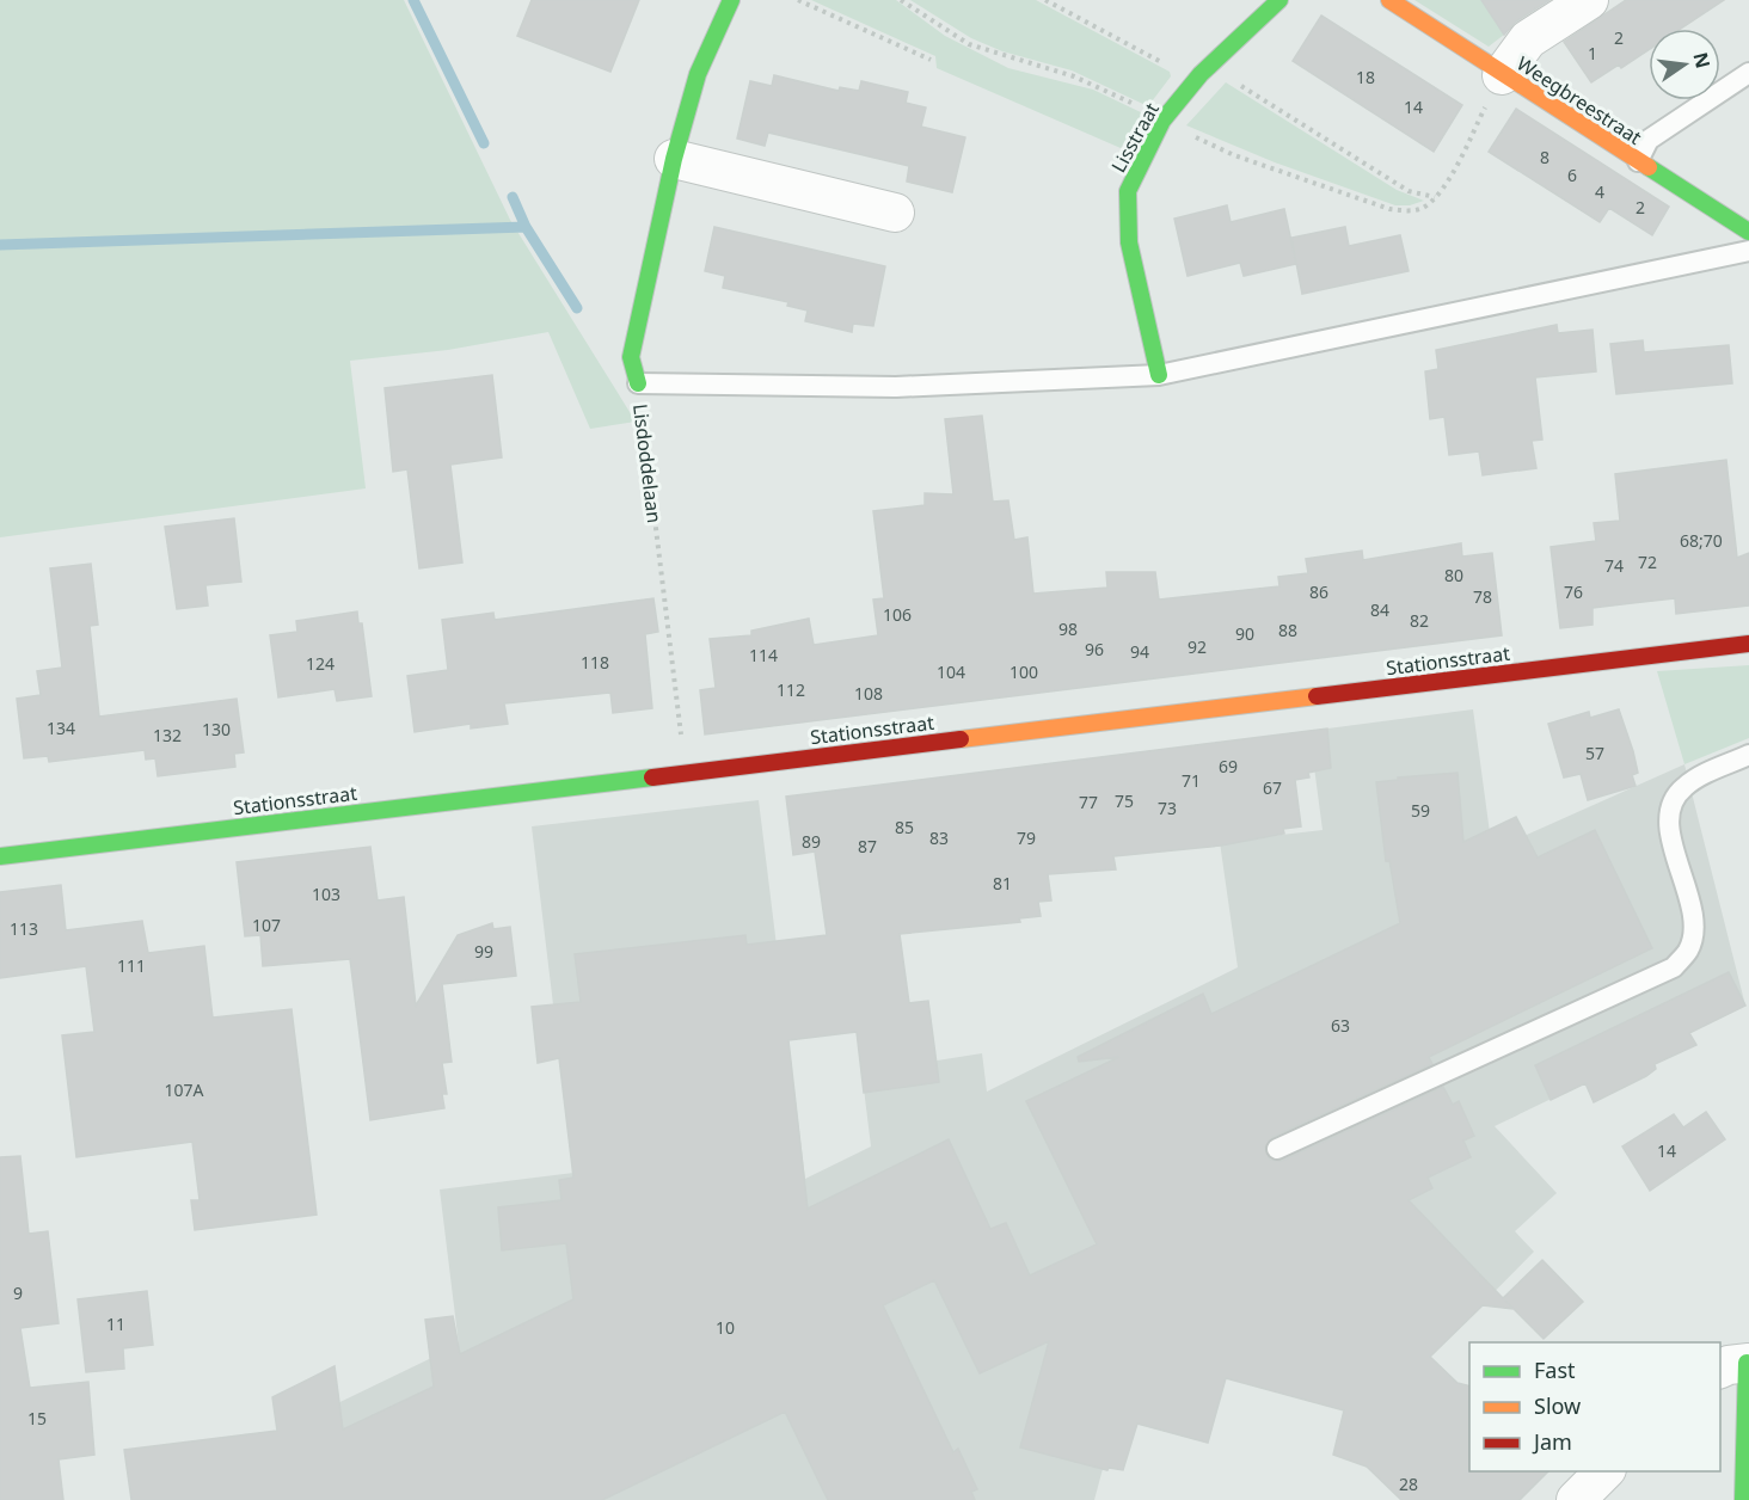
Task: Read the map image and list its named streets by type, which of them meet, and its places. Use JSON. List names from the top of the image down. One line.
{"streets":{"street":["Weegbreestraat","Lisstraat","Lisdoddelaan","Stationsstraat"]},"crossings":[["Lisdoddelaan","Stationsstraat"]],"house_numbers":["2","1","18","14","8","6","4","2","68;70","72","74","80","86","76","78","84","106","82","98","88","90","92","96","94","114","118","124","104","100","112","108","134","130","132","57","69","71","67","75","77","73","59","85","83","79","89","87","81","103","107","113","99","111","63","107A","14","9","11","10","15","28"],"legend":["Fast","Slow","Jam"],"north":"right"}
